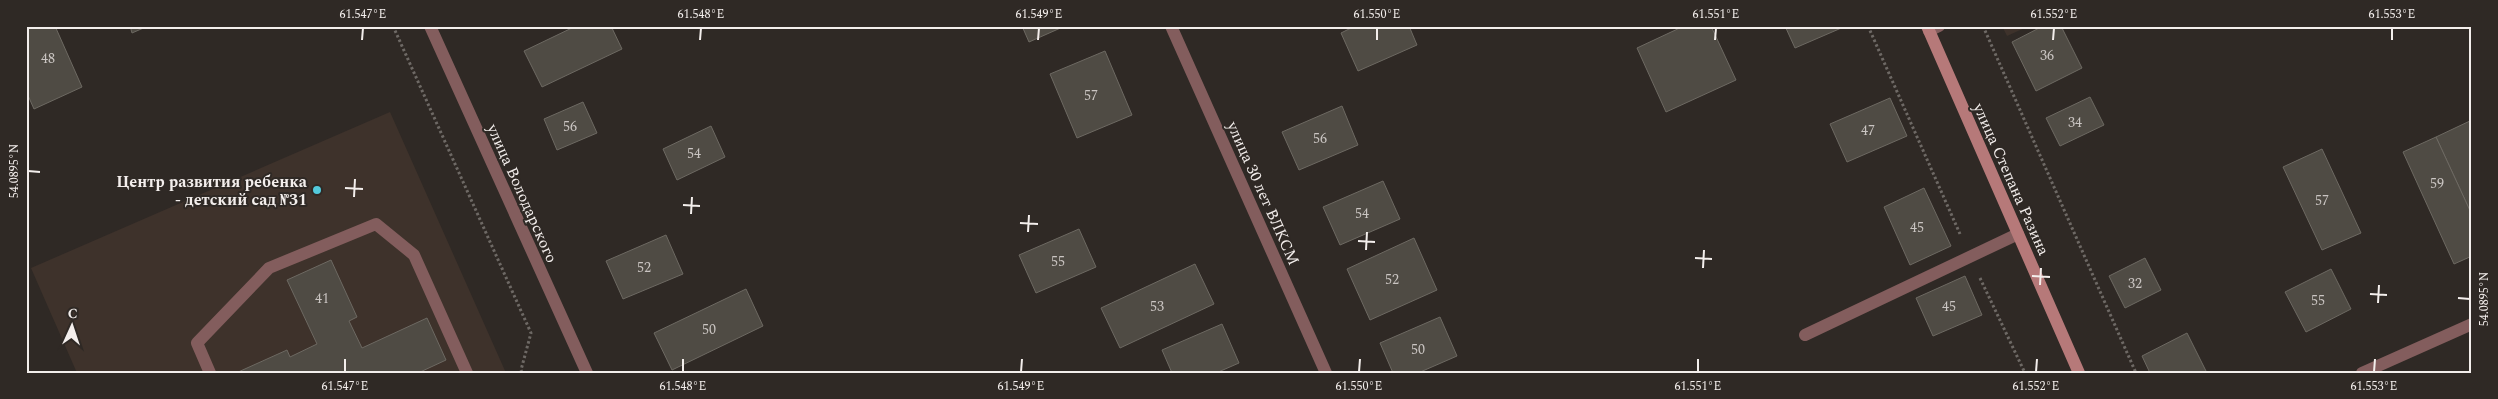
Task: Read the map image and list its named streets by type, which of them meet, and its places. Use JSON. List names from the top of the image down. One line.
{"streets":{"street":["улица Степана Разина","улица Володарского","улица 30 лет ВЛКСМ"]},"places":["Центр развития ребенка - детский сад №31"],"house_numbers":["36","48","57","34","56","47","56","54","59","57","54","45","55","52","52","32","41","55","53","45","50","50"],"north":"top","coordinates":["61.547°E","61.548°E","61.549°E","61.550°E","61.551°E","61.552°E","61.553°E","54.0895°N"]}
